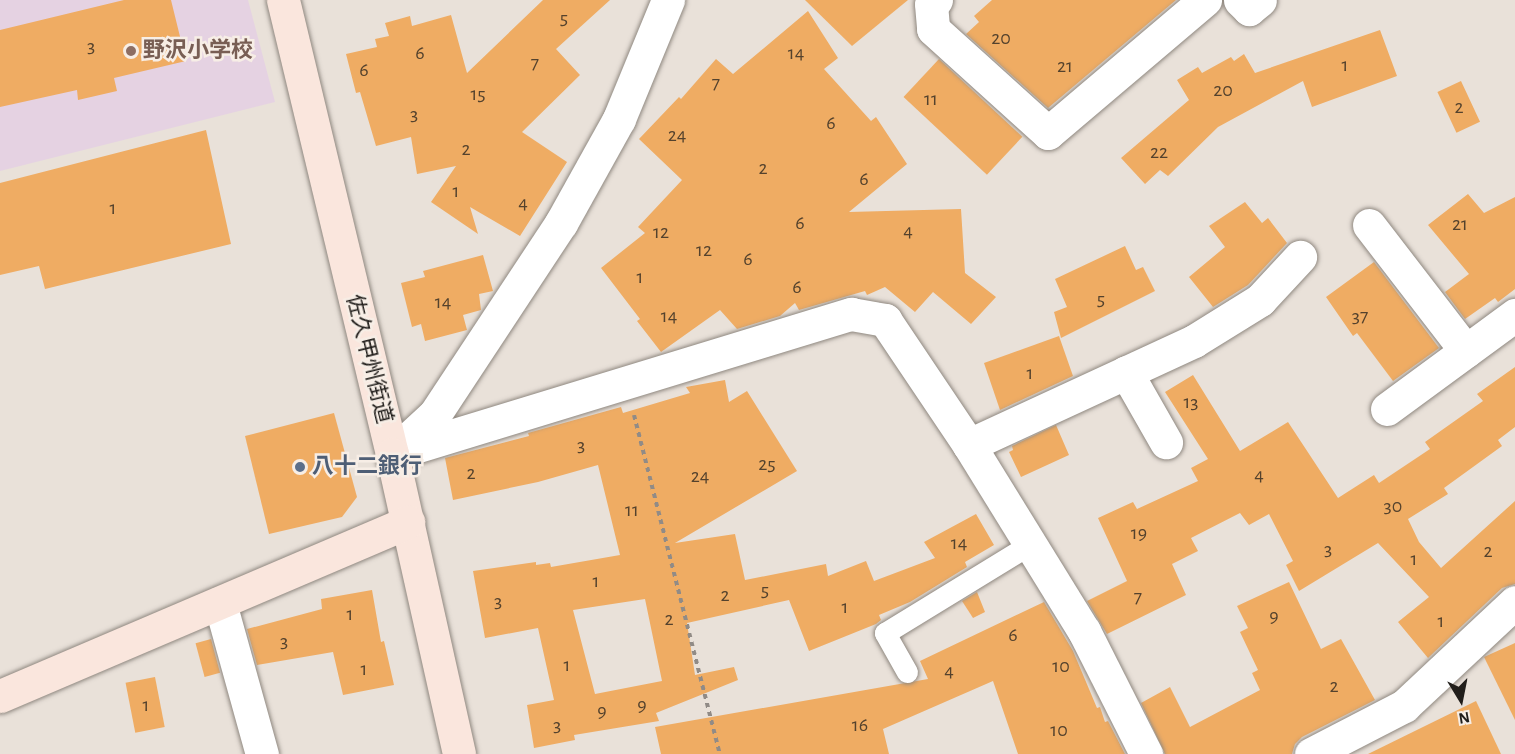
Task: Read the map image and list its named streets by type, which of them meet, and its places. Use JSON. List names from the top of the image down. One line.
{"streets":{"street":["佐久甲州街道"]},"places":["野沢小学校","八十二銀行"],"house_numbers":["5","20","3","6","14","7","1","21","6","7","20","15","11","2","3","6","24","2","22","2","6","1","4","1","6","21","4","12","12","6","1","6","5","14","14","37","1","13","3","25","2","4","24","30","11","19","14","3","2","1","1","5","2","7","3","1","1","9","2","1","6","3","1","10","1","4","2","1","9","9","3","16","10"],"north":"bottom"}
